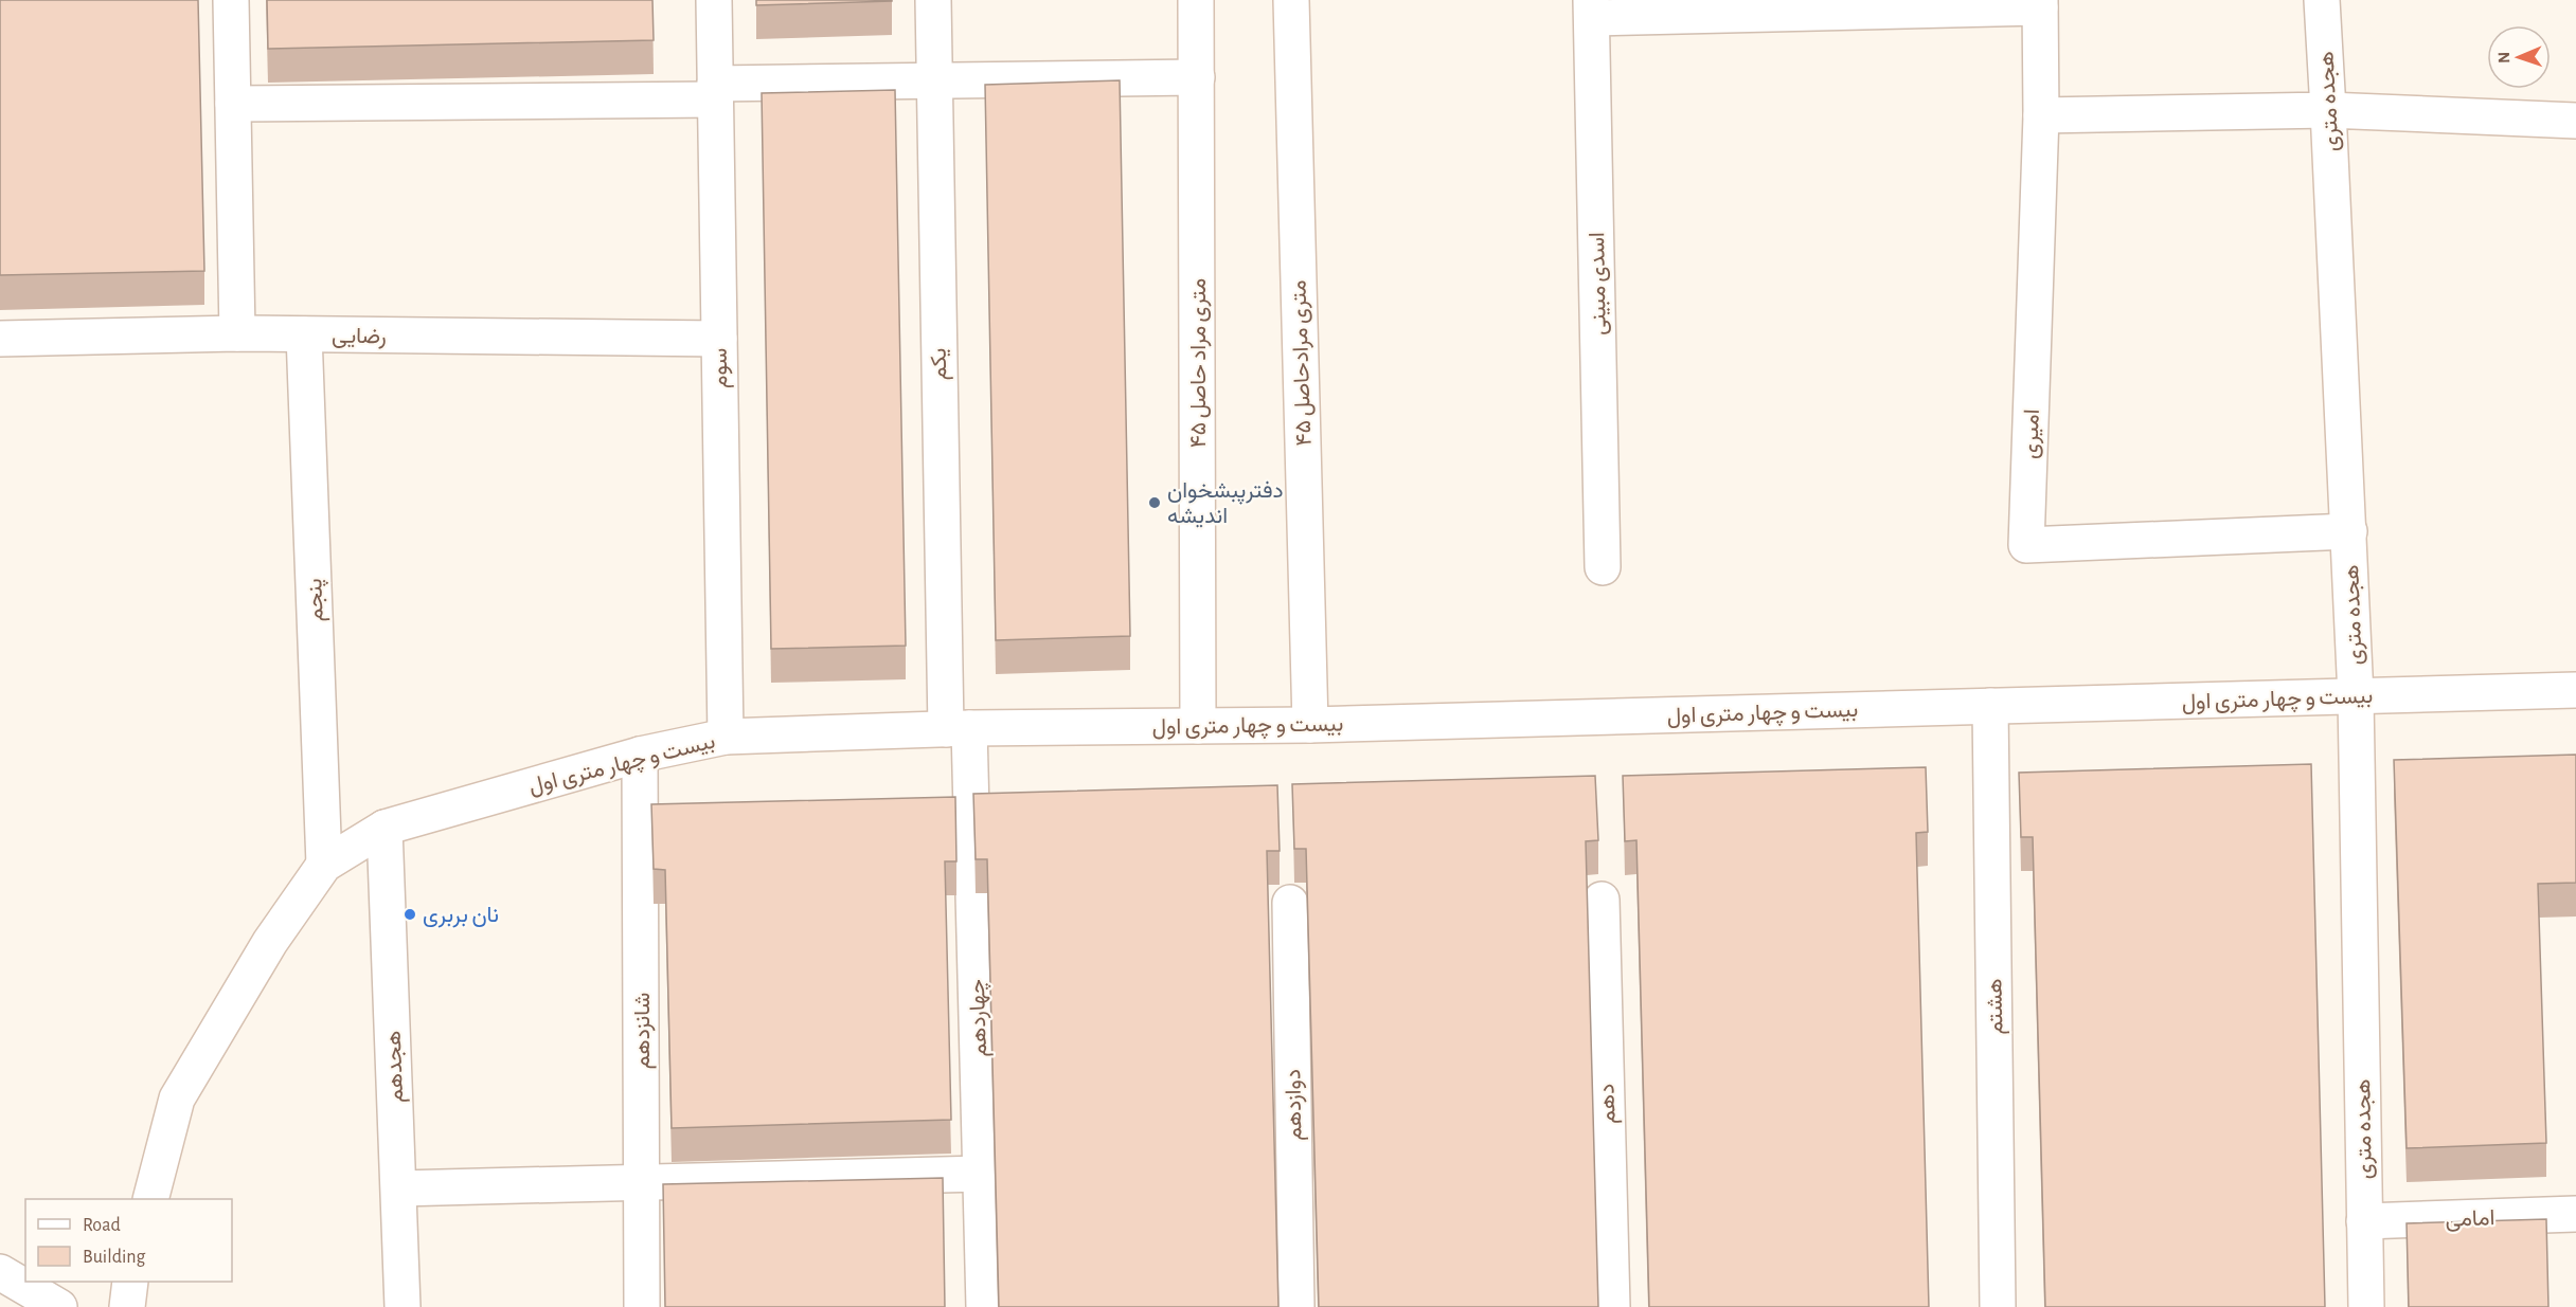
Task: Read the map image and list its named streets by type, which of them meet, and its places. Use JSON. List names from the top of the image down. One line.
{"streets":{"street":["هجده متری","اسدی مبینی","رضایی","۴۵ متری مراد حاصل","۴۵ متری مرادحاصل","یکم","سوم","امیری","پنجم","بیست و چهار متری اول","هشتم","چهاردهم","شانزدهم","هجدهم","دهم","دوازدهم","امامی"]},"crossings":[["هجده متری","امیری"],["هجده متری","بیست و چهار متری اول"],["هجده متری","امامی"],["رضایی","سوم"],["رضایی","پنجم"],["۴۵ متری مراد حاصل","بیست و چهار متری اول"],["۴۵ متری مرادحاصل","بیست و چهار متری اول"],["یکم","بیست و چهار متری اول"],["یکم","چهاردهم"],["سوم","بیست و چهار متری اول"],["پنجم","بیست و چهار متری اول"],["بیست و چهار متری اول","هشتم"],["بیست و چهار متری اول","چهاردهم"],["بیست و چهار متری اول","شانزدهم"],["بیست و چهار متری اول","هجدهم"]],"places":["دفترپبشخوان اندیشه","نان بربری"],"legend":["Road","Building"],"north":"left"}
